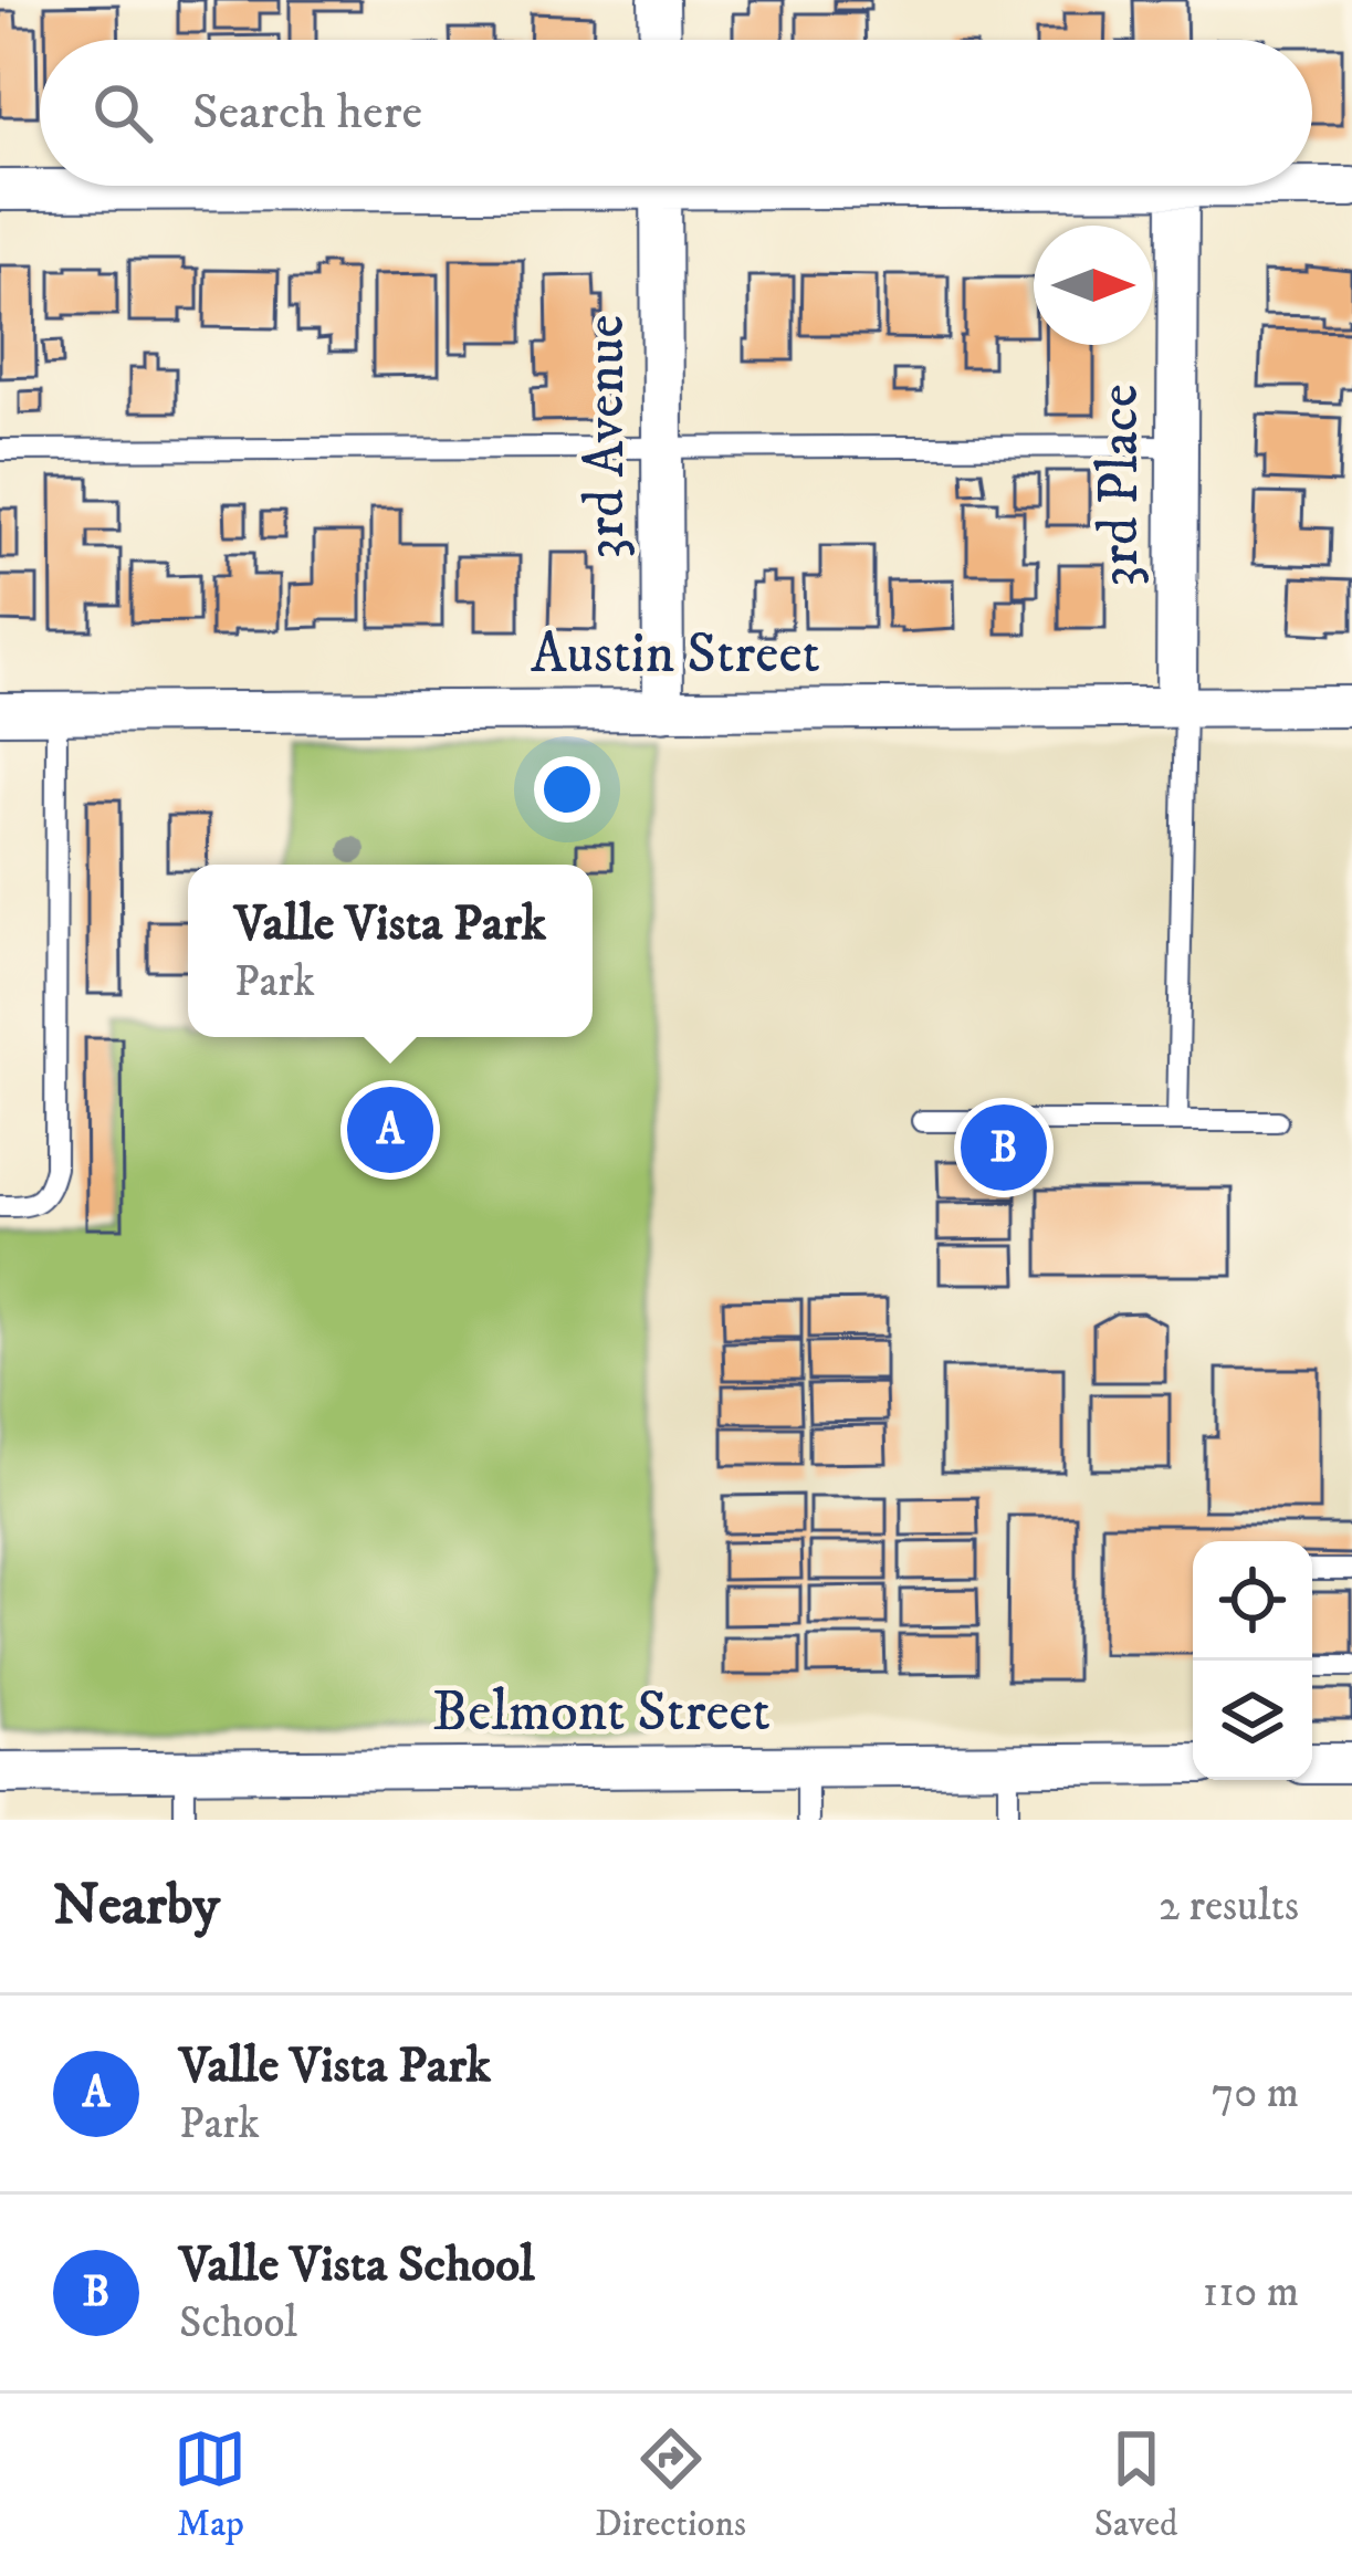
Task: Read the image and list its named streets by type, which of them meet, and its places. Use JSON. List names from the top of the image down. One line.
{"streets":{"street":["3rd Avenue","3rd Place","Austin Street","Belmont Street"]},"crossings":[["3rd Avenue","Austin Street"],["3rd Place","Austin Street"]],"north":"right","page":{"search":"Search here","popup":["Valle Vista Park","Park"],"pins":["A","B"],"heading":["Nearby","2 results"],"list":[{"mark":"A","name":"Valle Vista Park","note":"Park","value":"70 m"},{"mark":"B","name":"Valle Vista School","note":"School","value":"110 m"}],"nav":["Map","Directions","Saved"]}}
